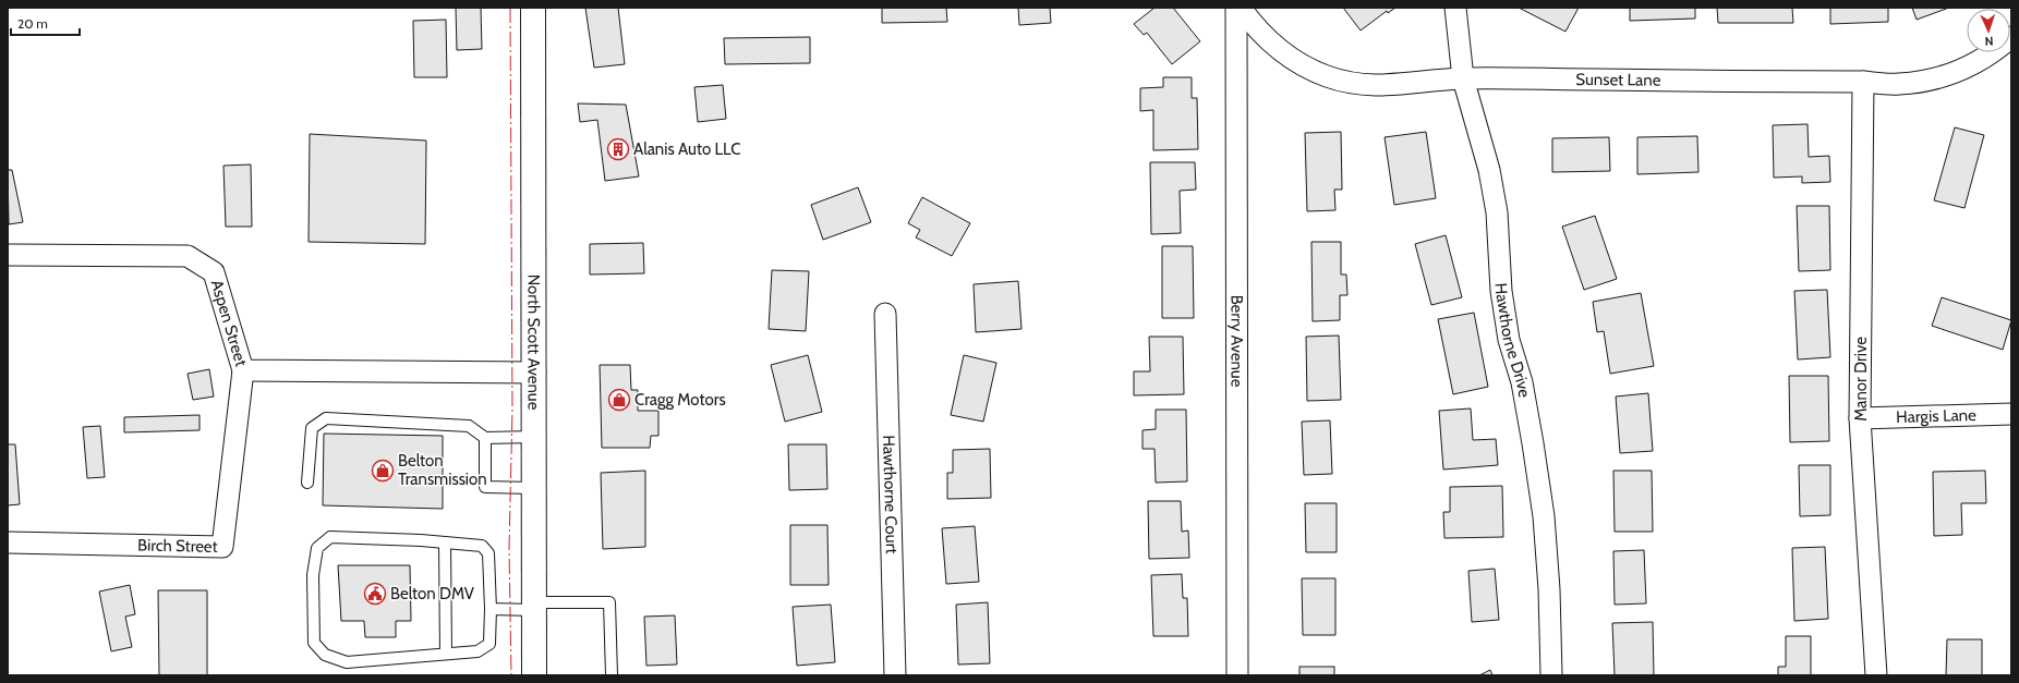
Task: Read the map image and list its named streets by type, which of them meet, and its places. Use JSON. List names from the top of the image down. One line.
{"streets":{"main road":["North Scott Avenue"],"street":["Sunset Lane","Aspen Street","Hawthorne Drive","Berry Avenue","Manor Drive","Hargis Lane","Hawthorne Court","Birch Street"]},"crossings":[["Sunset Lane","Hawthorne Drive"],["Sunset Lane","Manor Drive"],["Aspen Street","North Scott Avenue"],["Aspen Street","Birch Street"],["Manor Drive","Hargis Lane"]],"places":{"building":["Alanis Auto LLC"],"shop":["Cragg Motors","Belton Transmission"],"public building":["Belton DMV"]},"scale_bar":"20 m","north":"bottom"}
